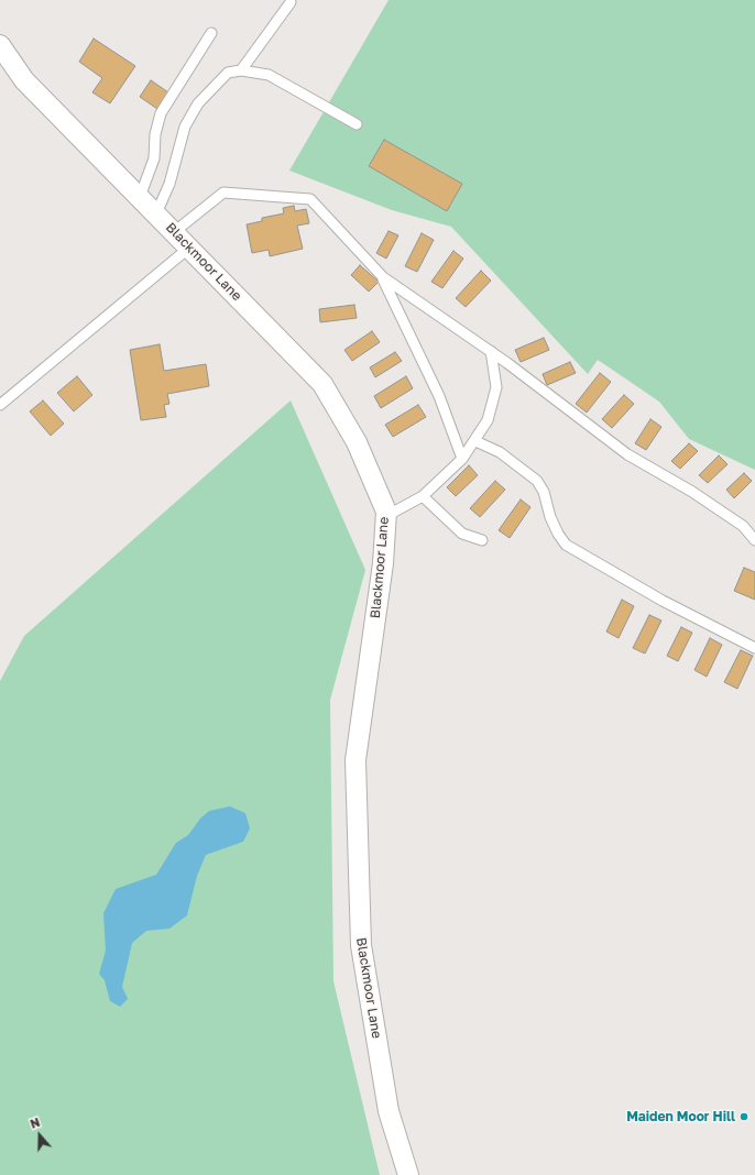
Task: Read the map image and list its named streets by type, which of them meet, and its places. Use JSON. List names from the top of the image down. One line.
{"streets":{"street":["Blackmoor Lane"]},"places":["Maiden Moor Hill"],"north":"top"}
